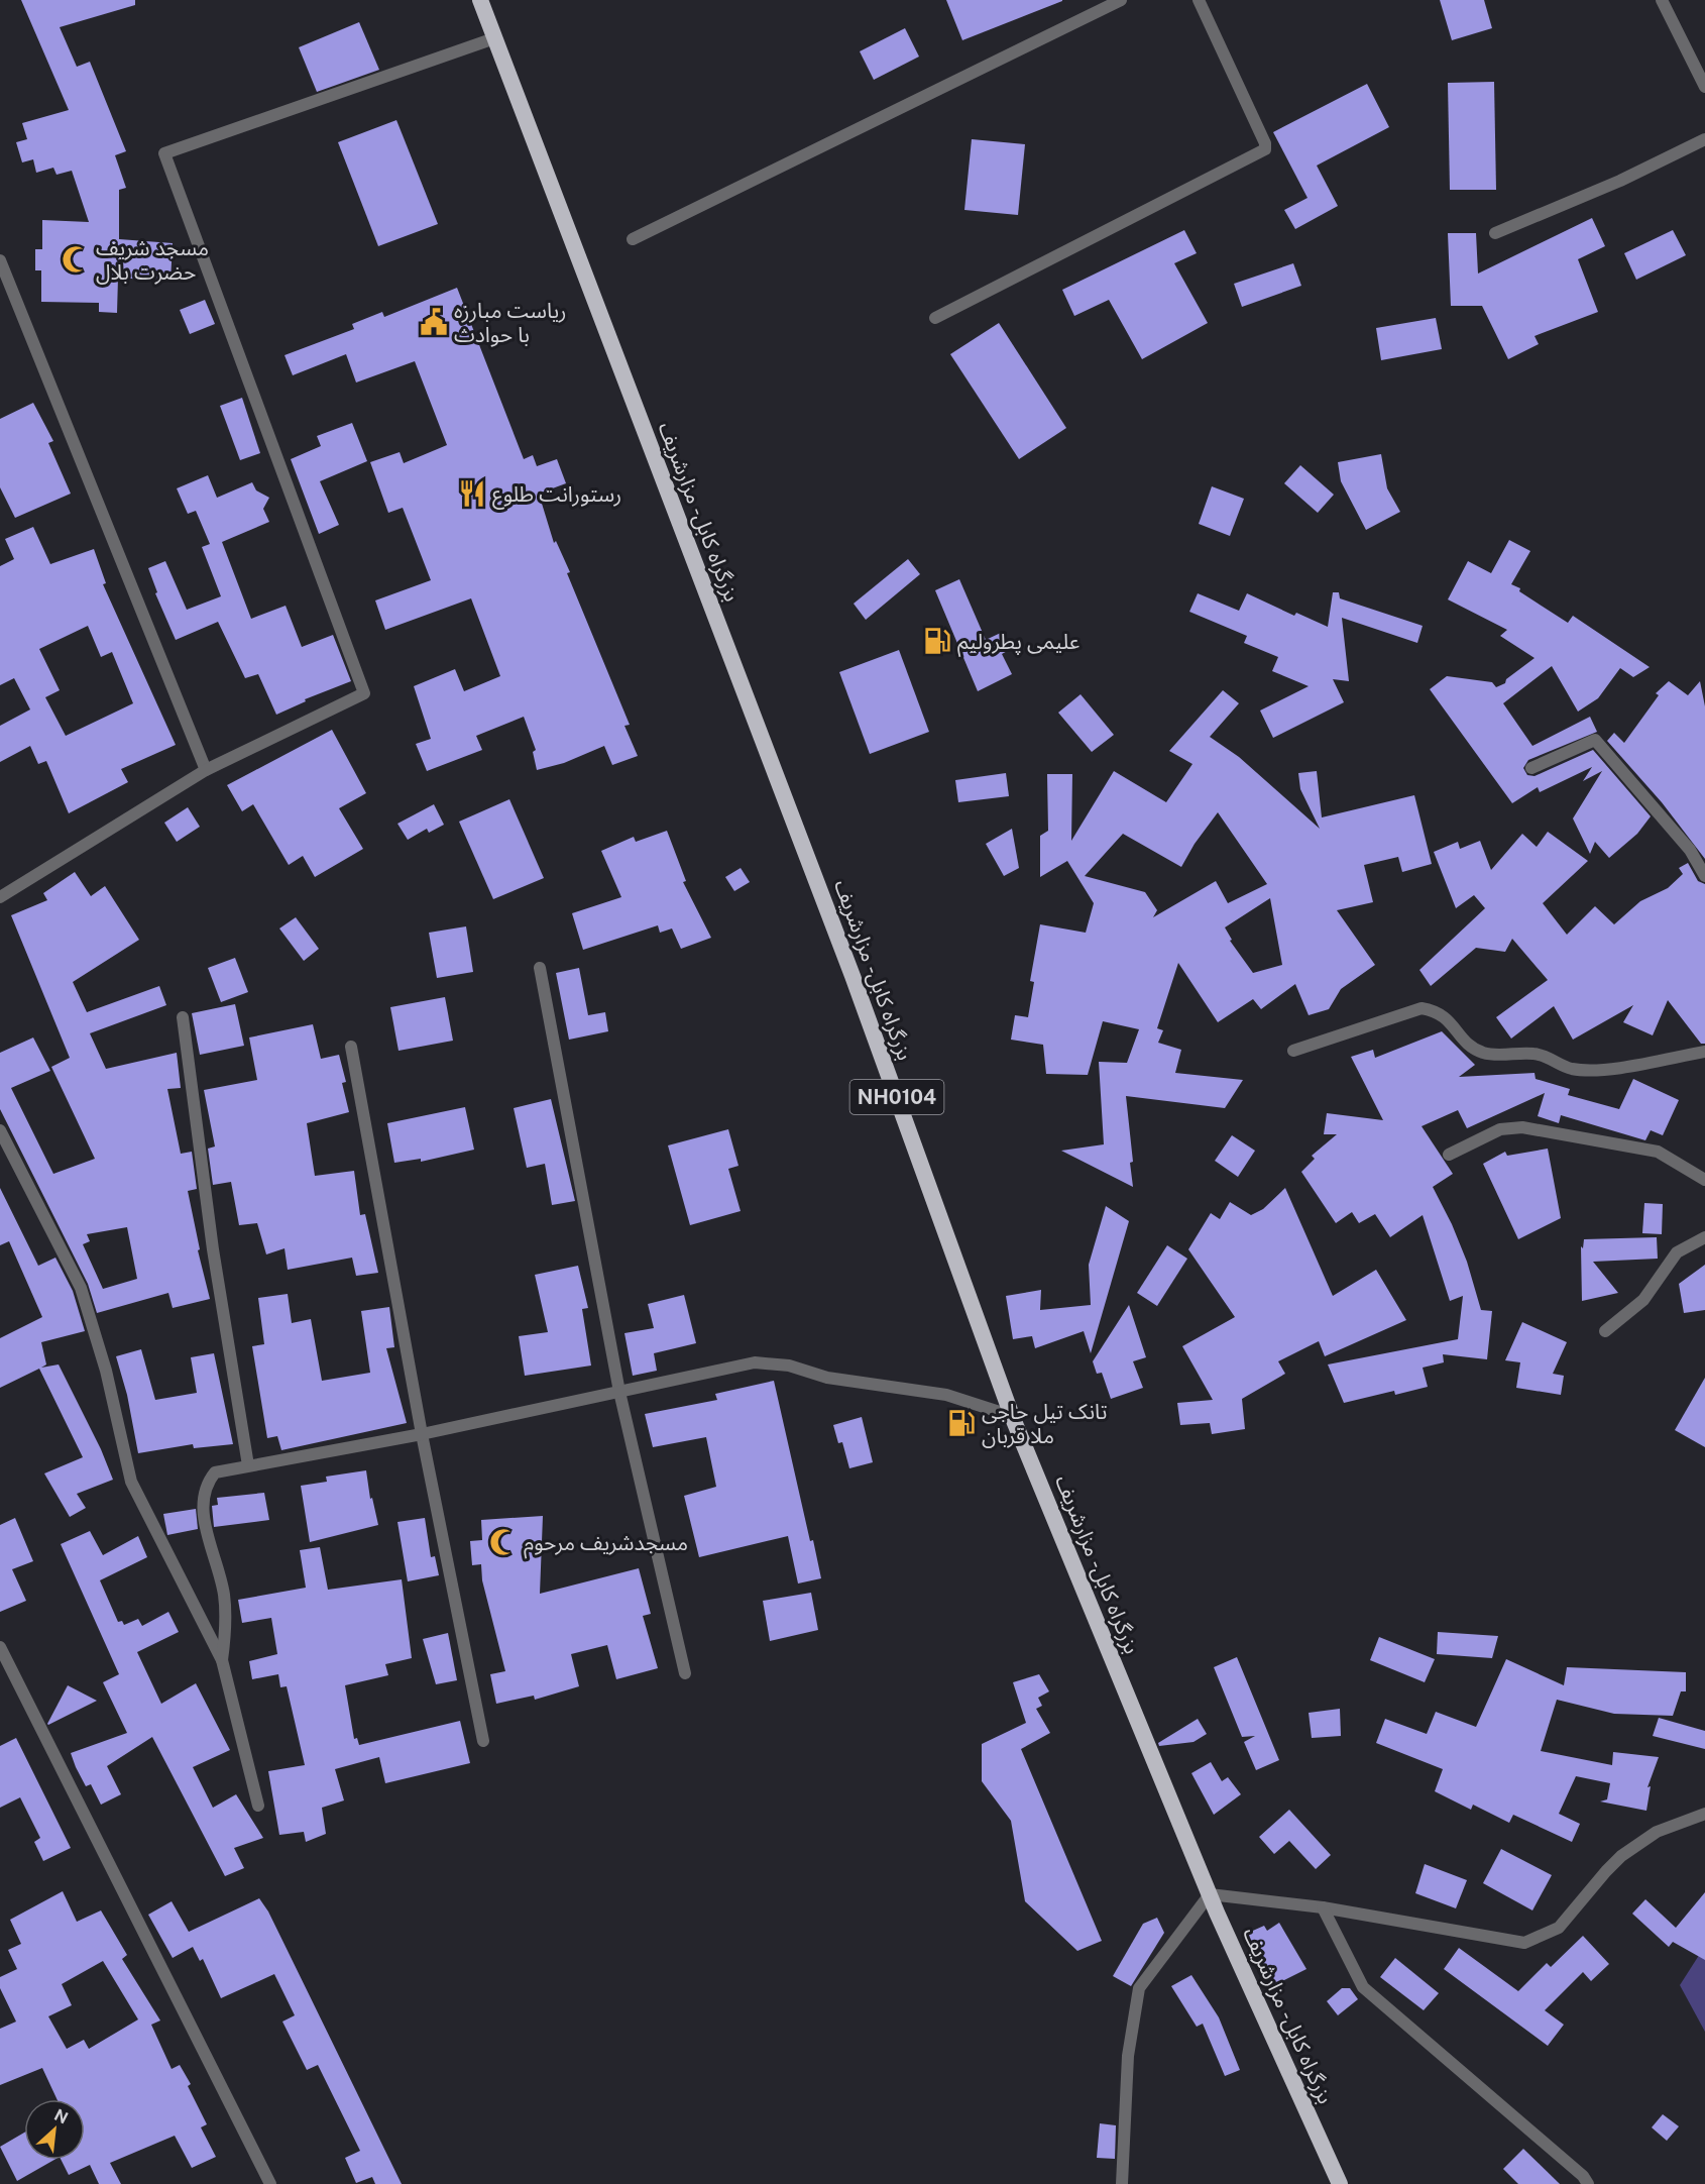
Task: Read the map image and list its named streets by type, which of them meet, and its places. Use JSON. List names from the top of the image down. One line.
{"streets":{"highway":["بزرگراه کابل - مزارشریف","NH0104"]},"places":{"mosque":["مسجد شریف حضرت بلال","مسجدشریف مرحوم"],"public building":["ریاست مبارزه با حوادث"],"restaurant":["رستورانت طلوع"],"fuel station":["علیمی پطرولیم","تانک تیل حاجی ملا قربان"]},"north":"top right"}
